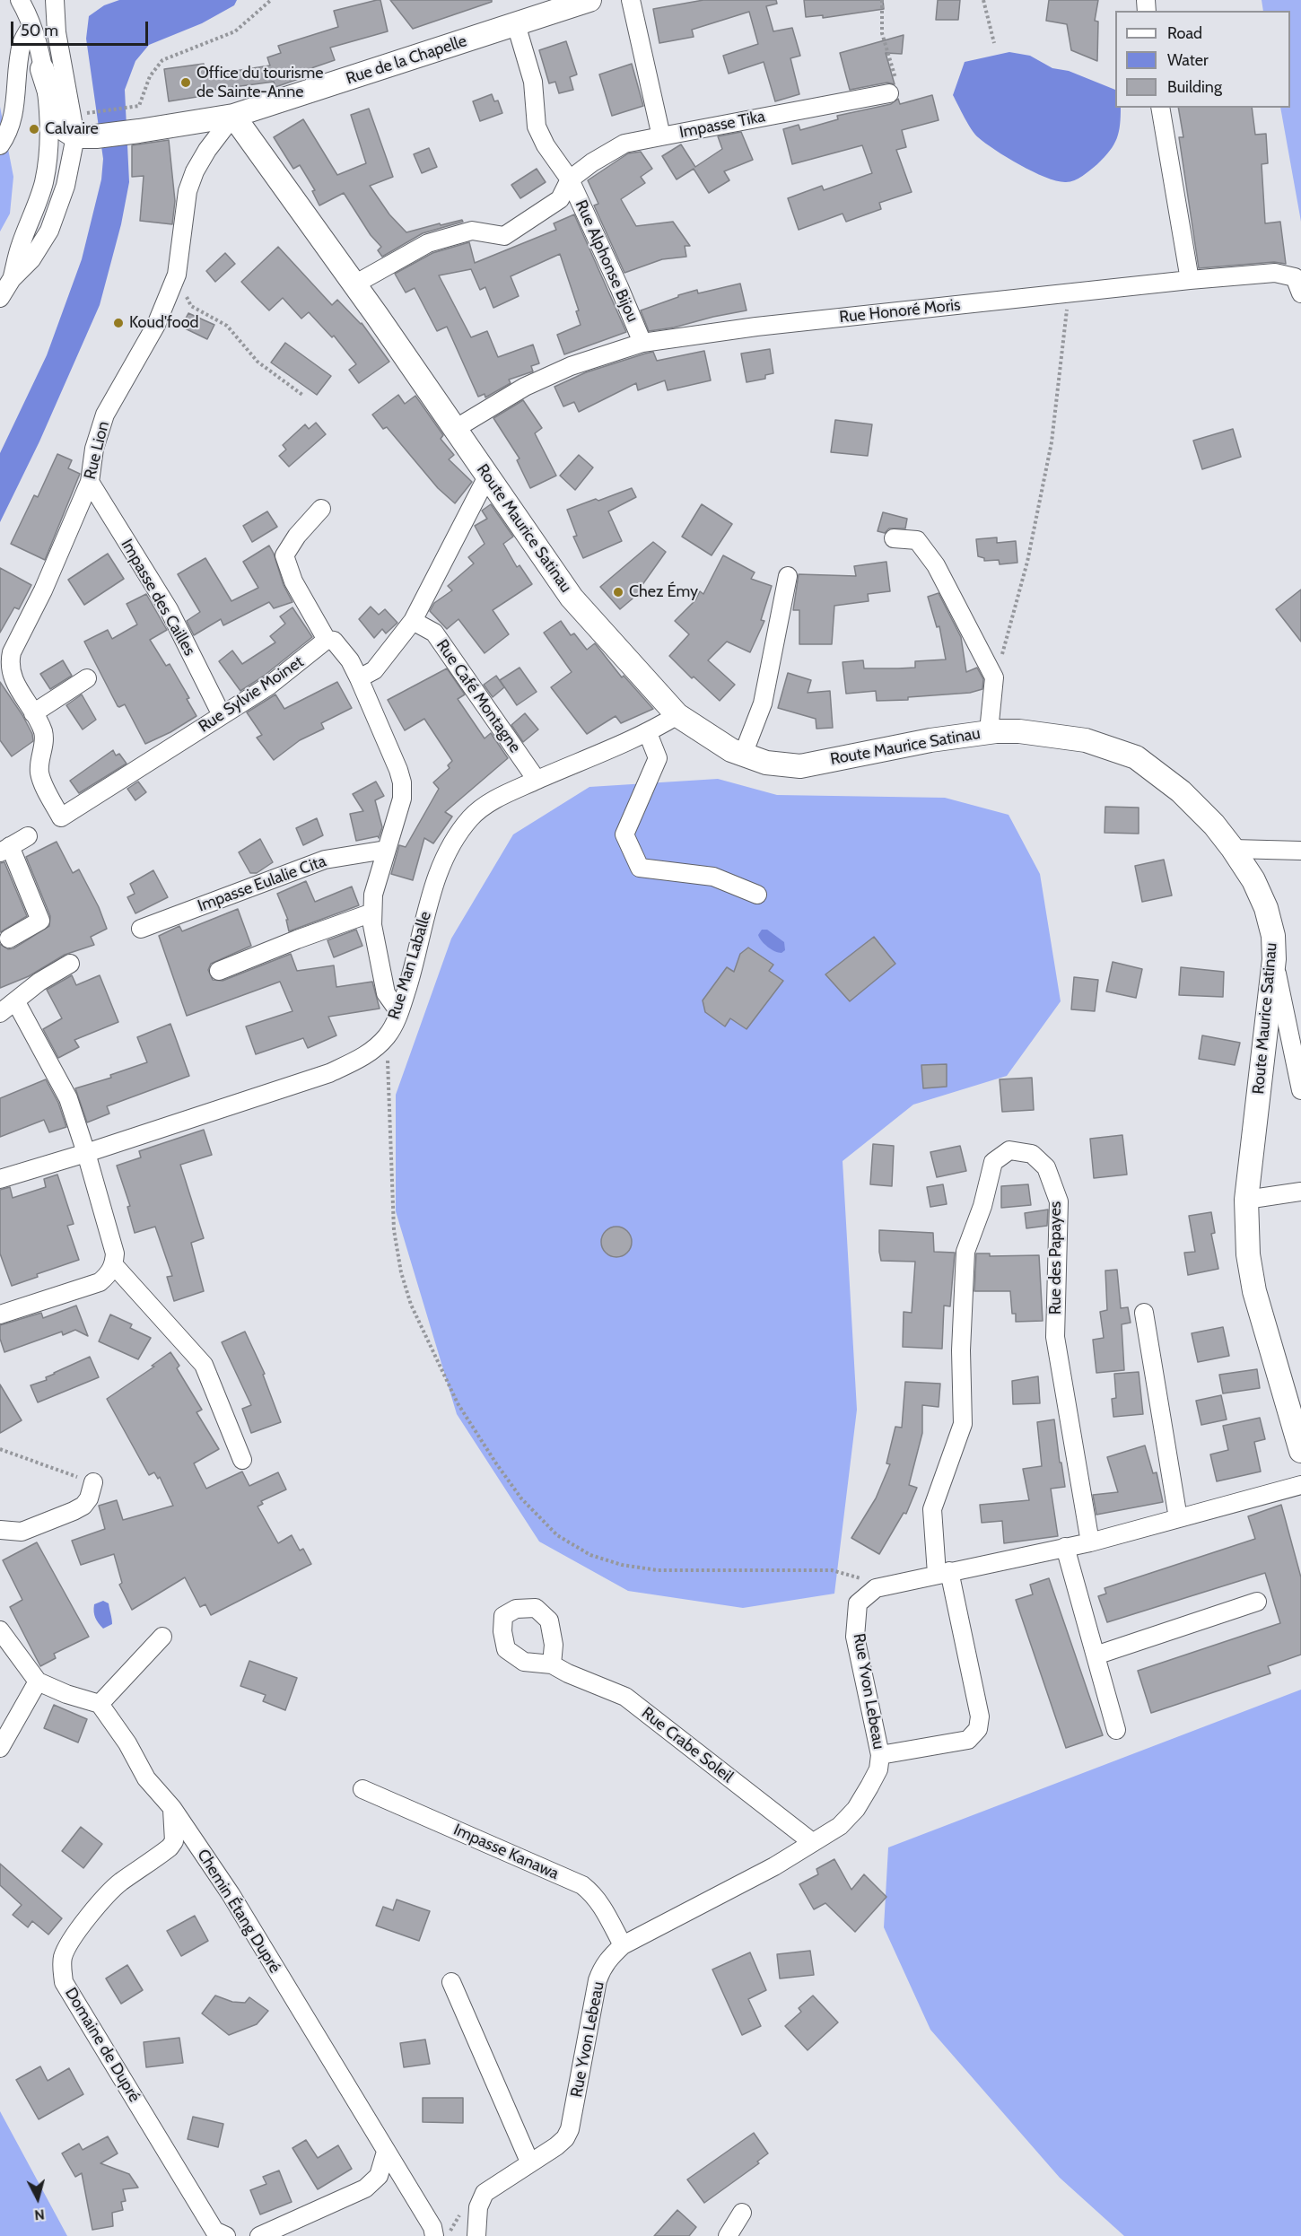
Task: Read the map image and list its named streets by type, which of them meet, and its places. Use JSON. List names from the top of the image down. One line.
{"streets":{"main road":["Rue de la Chapelle","Route Maurice Satinau"],"street":["Impasse Tika","Rue Alphonse Bijou","Rue Honoré Moris","Rue Lion","Impasse des Cailles","Rue Sylvie Moinet","Rue Café Montagne","Impasse Eulalie Cita","Rue Man Laballe","Rue des Papayes","Rue Yvon Lebeau","Rue Crabe Soleil","Impasse Kanawa","Chemin Étang Dupré","Domaine de Dupré"]},"crossings":[["Rue de la Chapelle","Rue Alphonse Bijou"],["Rue de la Chapelle","Rue Lion"],["Rue de la Chapelle","Route Maurice Satinau"],["Rue Alphonse Bijou","Rue Honoré Moris"],["Rue Honoré Moris","Route Maurice Satinau"],["Rue Lion","Route Maurice Satinau"],["Rue Lion","Impasse des Cailles"],["Rue Lion","Rue Sylvie Moinet"],["Route Maurice Satinau","Rue Man Laballe"],["Impasse des Cailles","Rue Sylvie Moinet"],["Rue Café Montagne","Rue Man Laballe"],["Rue des Papayes","Rue Yvon Lebeau"],["Rue Yvon Lebeau","Rue Crabe Soleil"],["Rue Yvon Lebeau","Impasse Kanawa"],["Chemin Étang Dupré","Domaine de Dupré"]],"places":["Office du tourisme de Sainte-Anne","Calvaire","Koud'food","Chez Émy"],"legend":["Road","Water","Building"],"scale_bar":"50 m","north":"bottom"}
